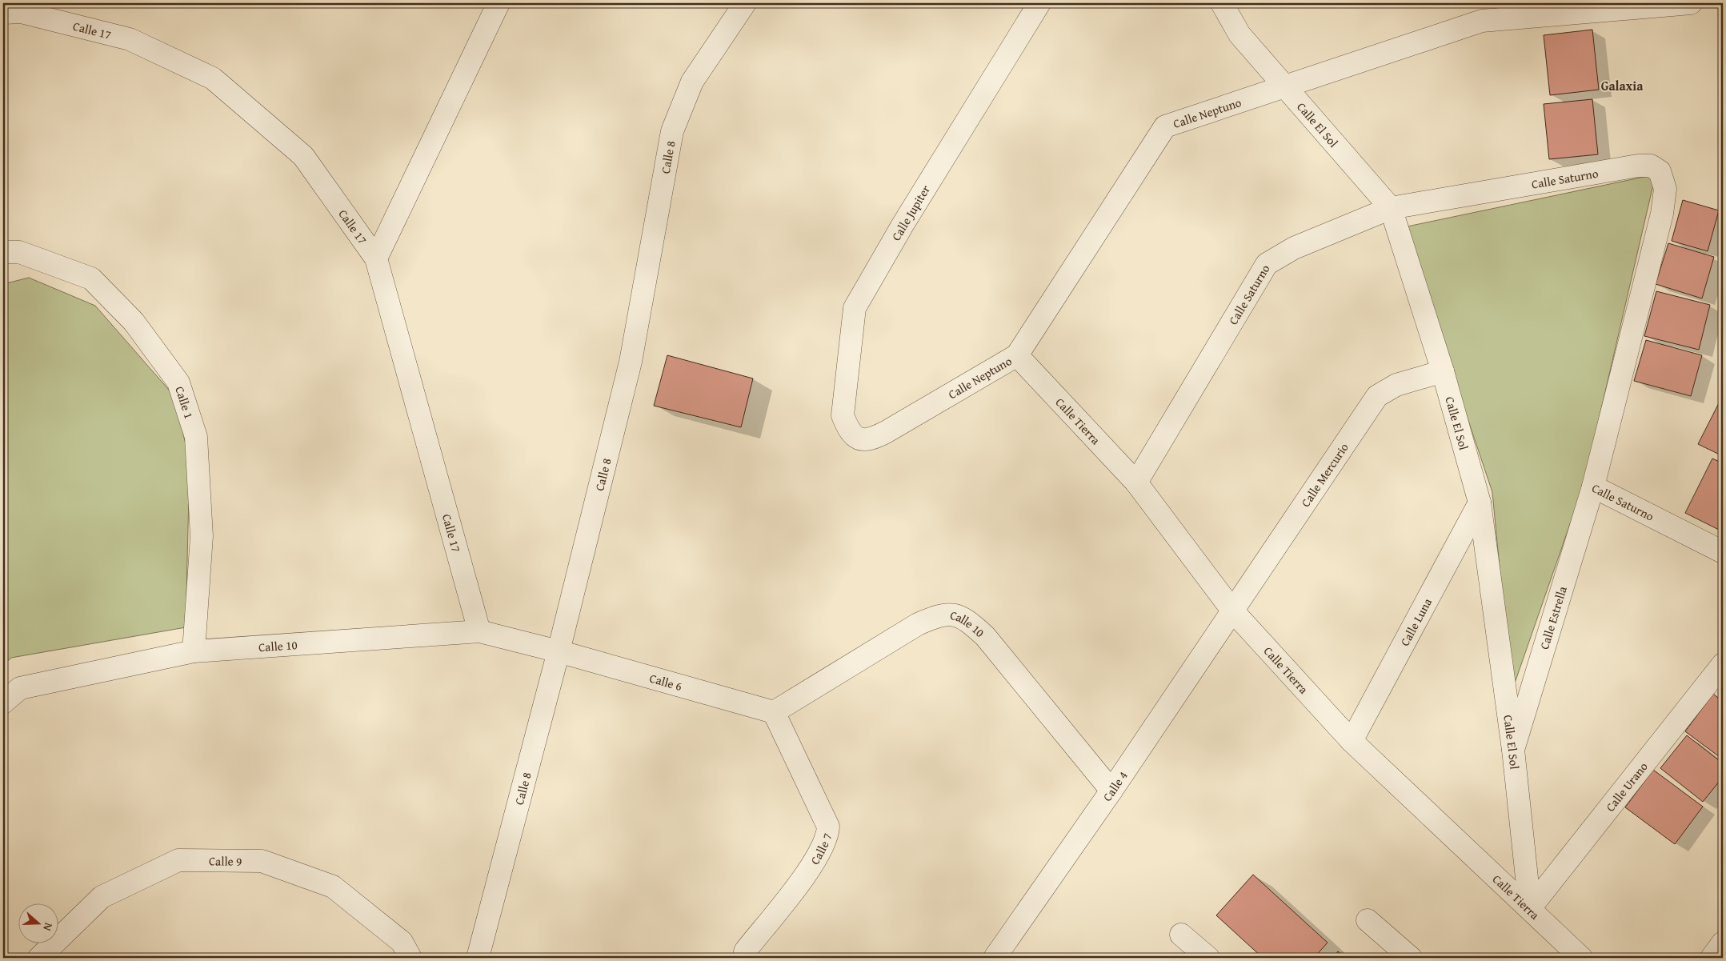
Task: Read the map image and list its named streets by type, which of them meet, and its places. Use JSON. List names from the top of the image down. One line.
{"streets":{"street":["Calle 17","Calle Neptuno","Calle El Sol","Calle 8","Calle Saturno","Calle Jupiter","Calle 1","Calle Tierra","Calle Mercurio","Calle Estrella","Calle Luna","Calle 10","Calle 6","Calle 4","Calle Urano","Calle 7","Calle 9"]},"crossings":[["Calle 17","Calle 10"],["Calle Neptuno","Calle El Sol"],["Calle Neptuno","Calle Jupiter"],["Calle Neptuno","Calle Tierra"],["Calle El Sol","Calle Saturno"],["Calle El Sol","Calle Tierra"],["Calle El Sol","Calle Mercurio"],["Calle El Sol","Calle Estrella"],["Calle El Sol","Calle Luna"],["Calle El Sol","Calle Urano"],["Calle 8","Calle 10"],["Calle 8","Calle 6"],["Calle Saturno","Calle Tierra"],["Calle Saturno","Calle Estrella"],["Calle 1","Calle 10"],["Calle Tierra","Calle Mercurio"],["Calle Tierra","Calle Luna"],["Calle Tierra","Calle 4"],["Calle Tierra","Calle Urano"],["Calle Mercurio","Calle 4"],["Calle 10","Calle 6"],["Calle 10","Calle 4"],["Calle 10","Calle 7"],["Calle 6","Calle 7"]],"districts":["Galaxia"],"north":"right"}
